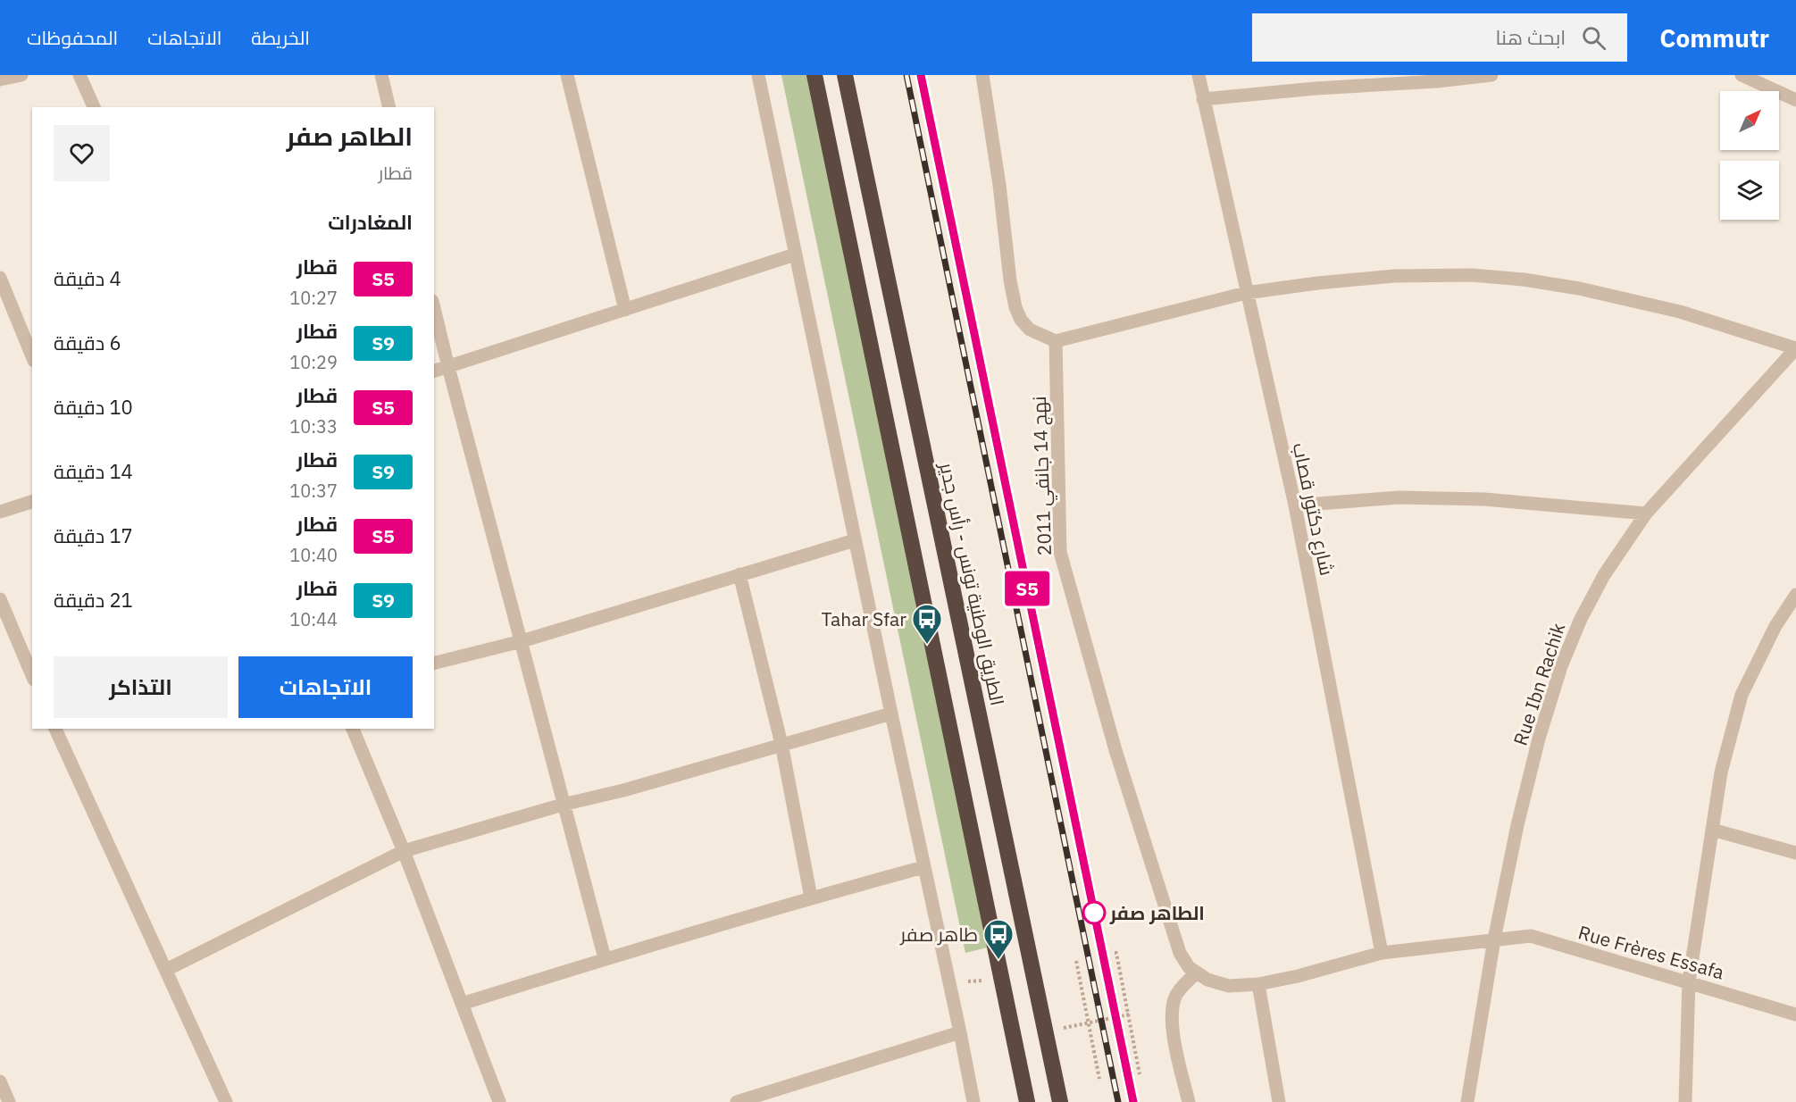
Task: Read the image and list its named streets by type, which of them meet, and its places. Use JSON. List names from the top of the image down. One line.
{"streets":{"highway":["الطريق الوطنية تونس - رأس جدير"],"street":["نهج 14 جانفي 2011","شارع دكتور قصاب","Rue Ibn Rachik","Rue Frères Essafa"]},"crossings":[["نهج 14 جانفي 2011","Rue Frères Essafa"],["شارع دكتور قصاب","Rue Frères Essafa"],["Rue Ibn Rachik","Rue Frères Essafa"]],"places":{"bus stop":["Tahar Sfar","طاهر صفر"],"other":["الطاهر صفر"]},"north":"top right","page":{"header":"Commutr","search":"ابحث هنا","nav":["الخريطة","الاتجاهات","المحفوظات"],"on_map":"S5","heading":[["الطاهر صفر","قطار"],"المغادرات"],"list":[{"mark":"S5","name":"قطار","note":"10:27","value":"4 دقيقة"},{"mark":"S9","name":"قطار","note":"10:29","value":"6 دقيقة"},{"mark":"S5","name":"قطار","note":"10:33","value":"10 دقيقة"},{"mark":"S9","name":"قطار","note":"10:37","value":"14 دقيقة"},{"mark":"S5","name":"قطار","note":"10:40","value":"17 دقيقة"},{"mark":"S9","name":"قطار","note":"10:44","value":"21 دقيقة"}],"buttons":["الاتجاهات","التذاكر"]}}
